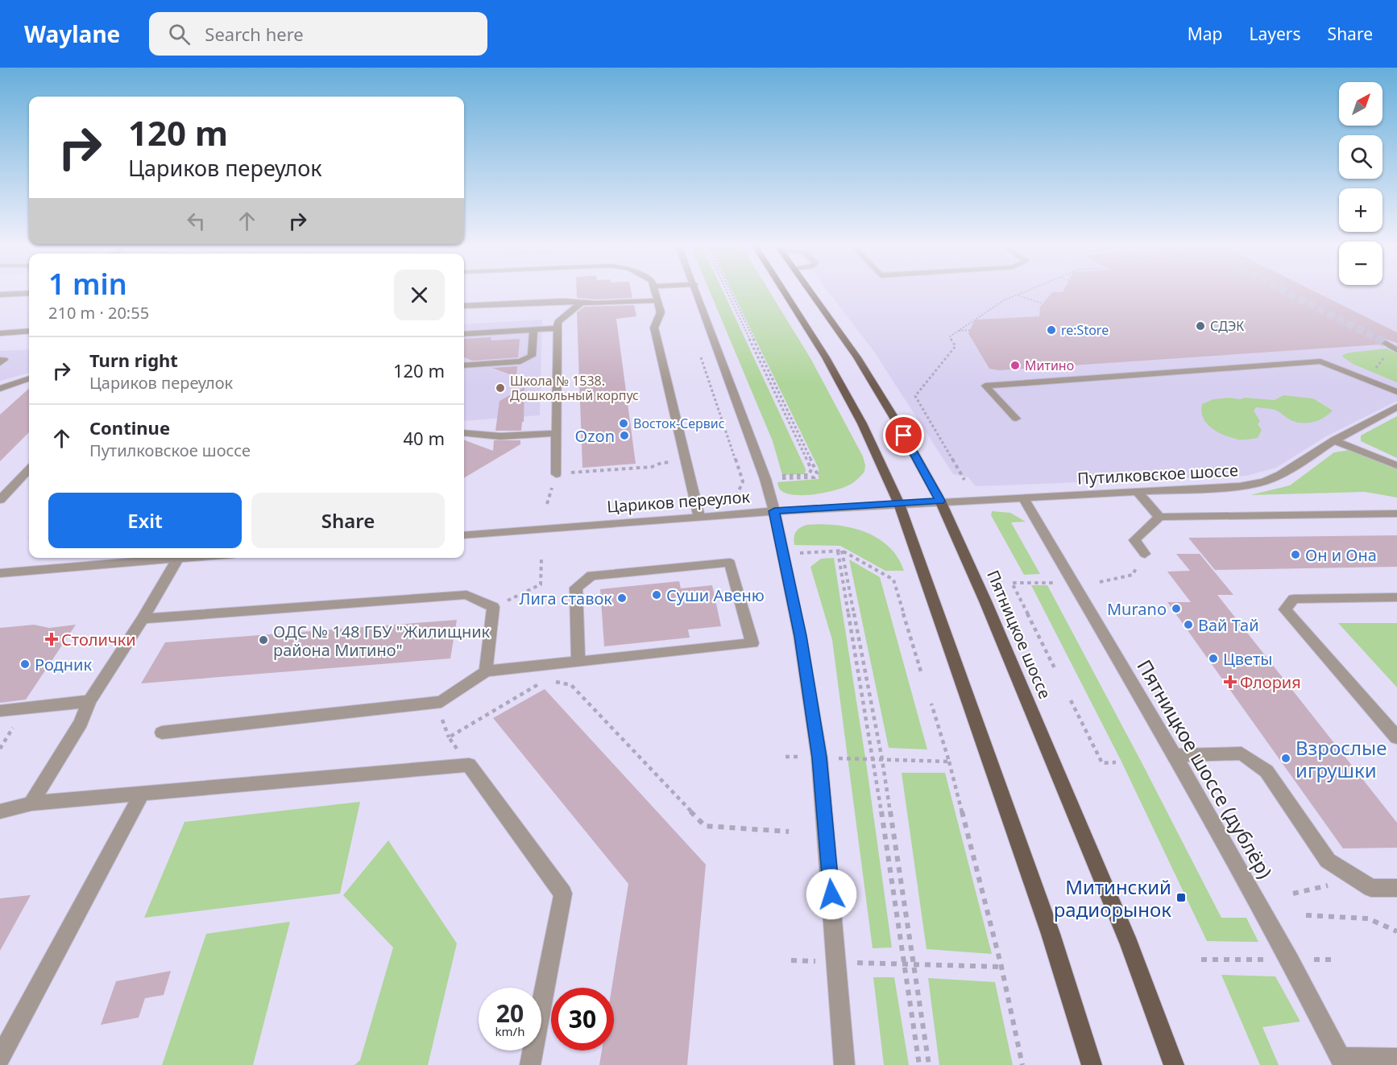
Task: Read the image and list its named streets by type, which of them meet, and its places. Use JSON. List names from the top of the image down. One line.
{"streets":{"main road":["Пятницкое шоссе"],"street":["Путилковское шоссе","Цариков переулок","Пятницкое шоссе (дублёр)"]},"crossings":[["Путилковское шоссе","Цариков переулок"],["Путилковское шоссе","Пятницкое шоссе"],["Путилковское шоссе","Пятницкое шоссе (дублёр)"]],"places":{"other":["СДЭК","re:Store","Митино","Школа № 1538. Дошкольный корпус","Восток-Сервис","Ozon","Он и Она","Суши Авеню","Лига ставок","Murano","Вай Тай","ОДС № 148 ГБУ \"Жилищник района Митино\"","Цветы","Родник","Взрослые игрушки"],"health":["Столички","Флория"],"transit":["Митинский радиорынок"]},"north":"top right","page":{"header":"Waylane","search":"Search here","nav":["Map","Layers","Share"],"map_buttons":["+","−"],"turn":["120 m","Цариков переулок"],"heading":["1 min","210 m · 20:55"],"list":[{"name":"Turn right","note":"Цариков переулок","value":"120 m"},{"name":"Continue","note":"Путилковское шоссе","value":"40 m"}],"buttons":["Exit","Share"],"speed":"20 km/h","limit":"30"}}
